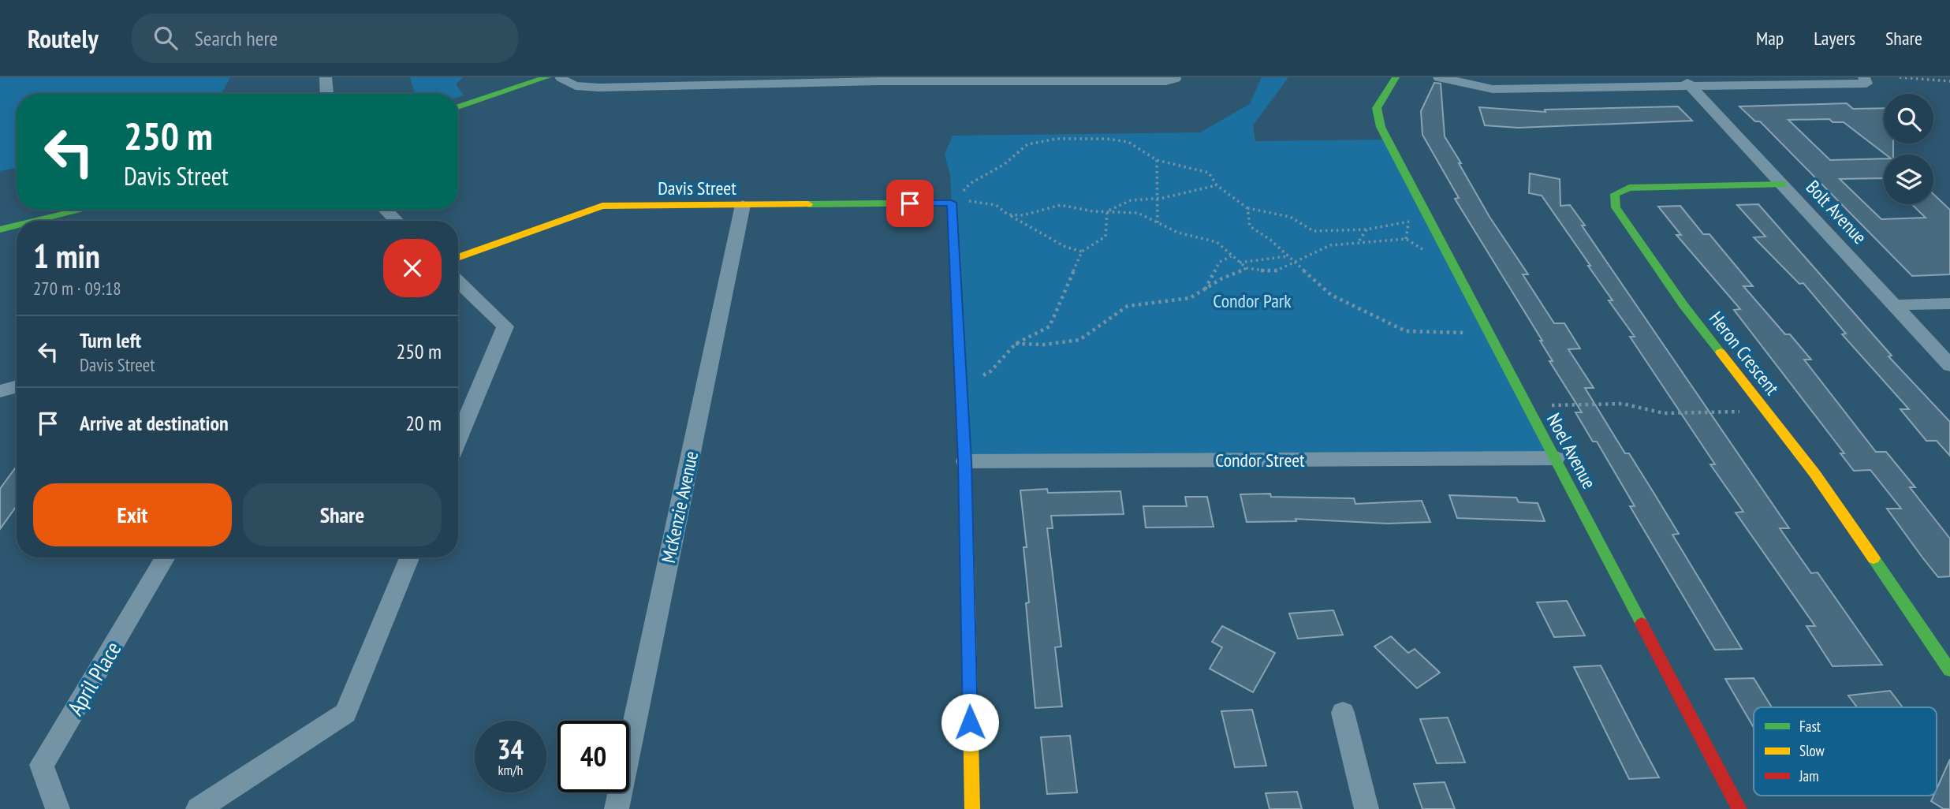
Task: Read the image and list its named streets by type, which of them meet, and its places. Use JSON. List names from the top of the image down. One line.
{"streets":{"street":["Davis Street","Bolt Avenue","Heron Crescent","Noel Avenue","Condor Street","McKenzie Avenue","April Place"]},"crossings":[["Davis Street","McKenzie Avenue"],["Bolt Avenue","Heron Crescent"],["Noel Avenue","Condor Street"]],"parks":["Condor Park"],"legend":["Fast","Slow","Jam"],"page":{"header":"Routely","search":"Search here","nav":["Map","Layers","Share"],"turn":["250 m","Davis Street"],"heading":["1 min","270 m · 09:18"],"list":[{"name":"Turn left","note":"Davis Street","value":"250 m"},{"name":"Arrive at destination","value":"20 m"}],"buttons":["Exit","Share"],"speed":"34 km/h","limit":"40"}}
